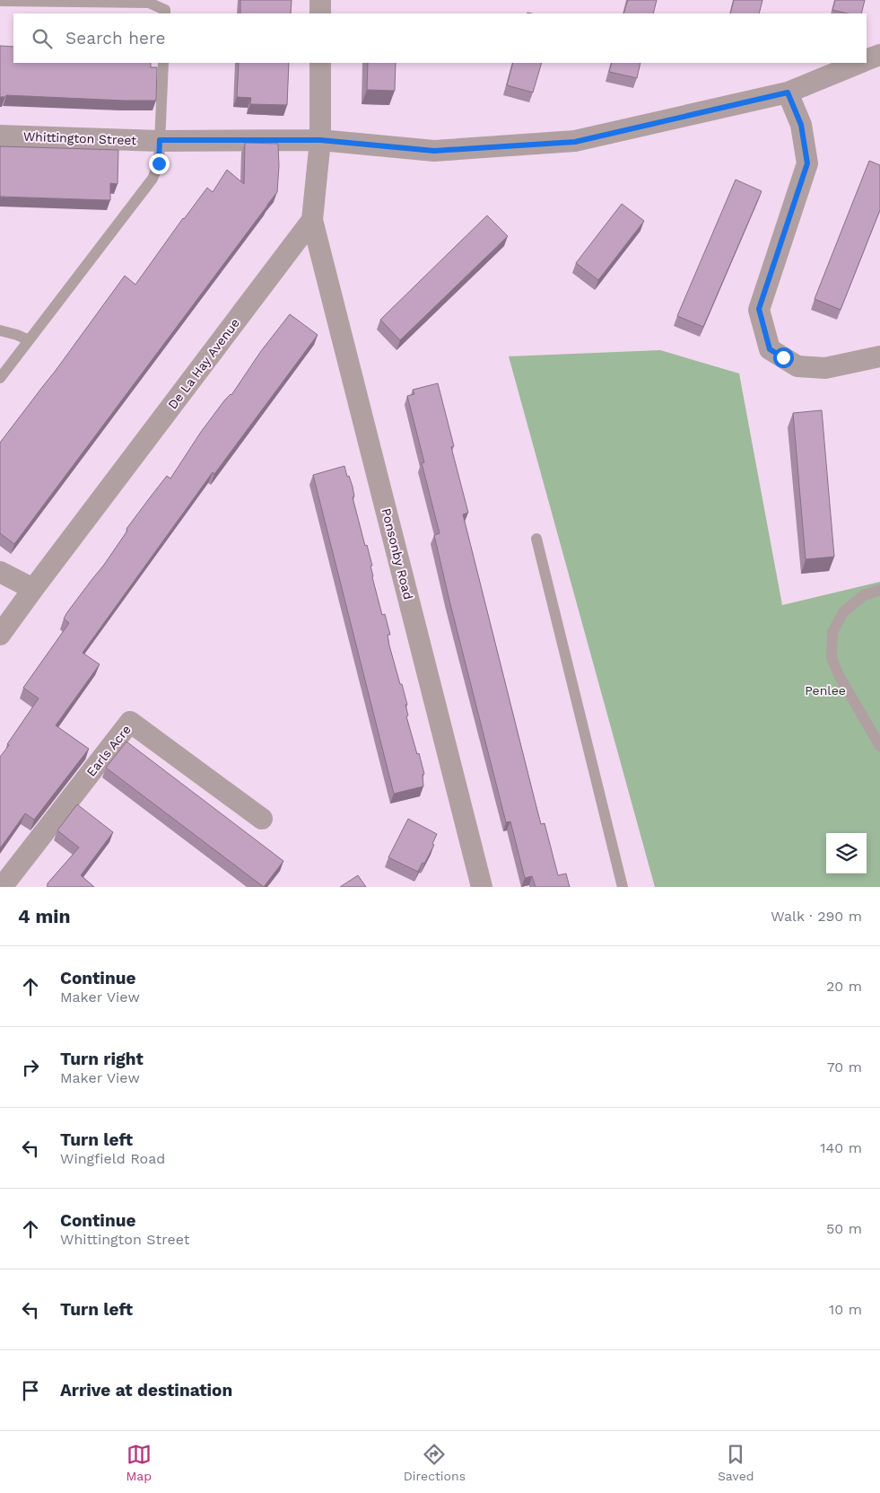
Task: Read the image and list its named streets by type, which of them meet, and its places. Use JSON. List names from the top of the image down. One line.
{"streets":{"street":["Whittington Street","De La Hay Avenue","Ponsonby Road","Earls Acre"]},"crossings":[["De La Hay Avenue","Ponsonby Road"]],"parks":["Penlee"],"page":{"search":"Search here","heading":["4 min","Walk · 290 m"],"list":[["Continue","Maker View","20 m"],["Turn right","Maker View","70 m"],["Turn left","Wingfield Road","140 m"],["Continue","Whittington Street","50 m"],["Turn left","10 m"],"Arrive at destination"],"nav":["Map","Directions","Saved"]}}
